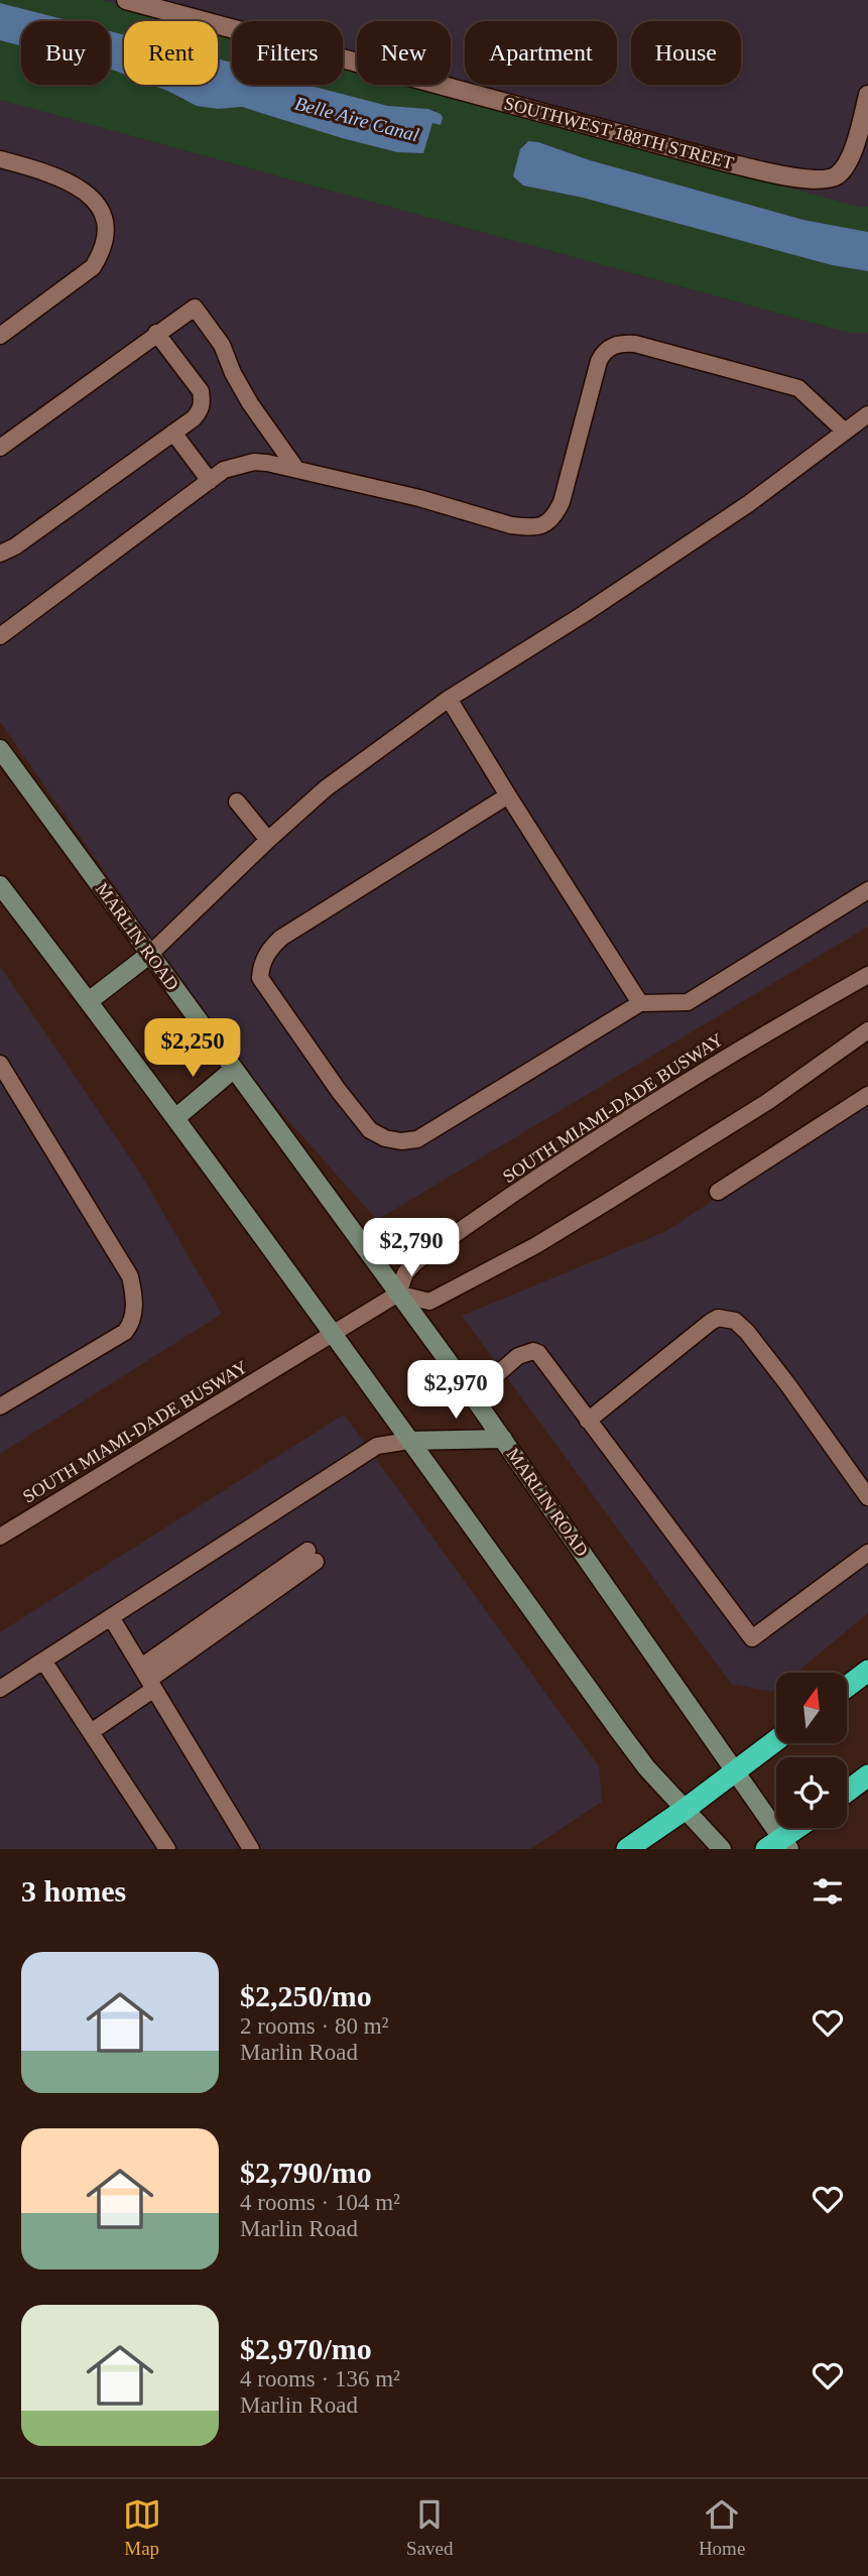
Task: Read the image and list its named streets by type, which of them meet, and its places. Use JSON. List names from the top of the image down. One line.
{"streets":{"street":["SOUTHWEST 188TH STREET","MARLIN ROAD"],"lane":["SOUTH MIAMI-DADE BUSWAY"]},"crossings":[["MARLIN ROAD","SOUTH MIAMI-DADE BUSWAY"]],"water":["Belle Aire Canal"],"north":"top","page":{"chip":["Buy","Rent","Filters","New","Apartment","House"],"price":["$2,250","$2,790","$2,970"],"heading":"3 homes","list":[{"name":"$2,250/mo","note":"2 rooms · 80 m² · Marlin Road"},{"name":"$2,790/mo","note":"4 rooms · 104 m² · Marlin Road"},{"name":"$2,970/mo","note":"4 rooms · 136 m² · Marlin Road"}],"tabs":["Map","Saved","Home"]}}
